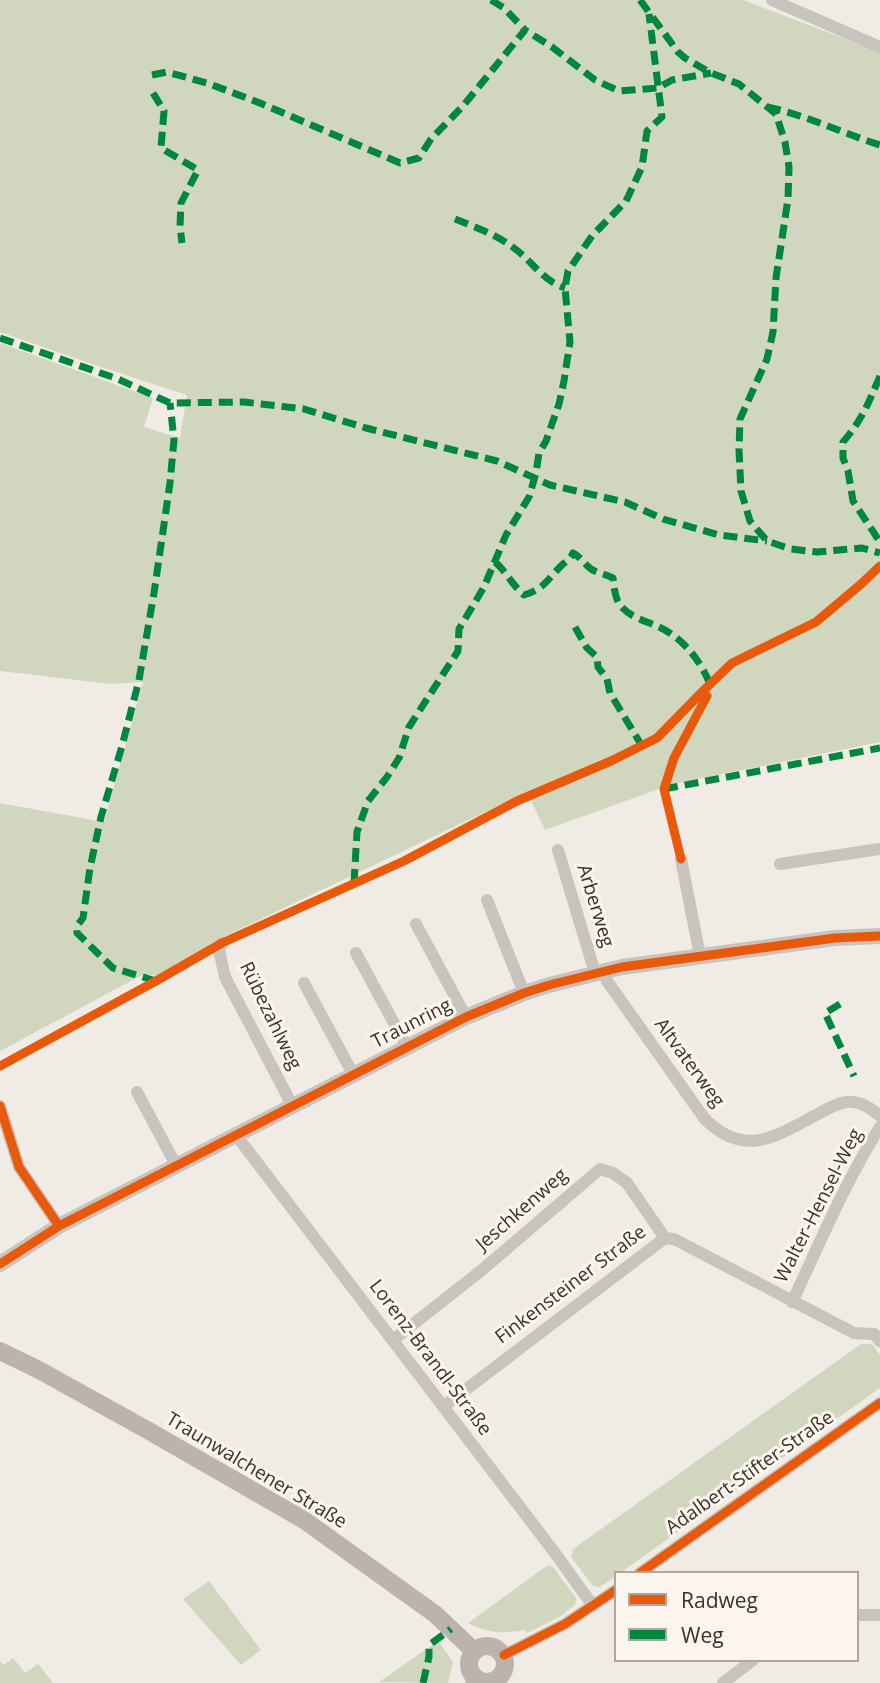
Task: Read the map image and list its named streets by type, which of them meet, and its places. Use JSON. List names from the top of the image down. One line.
{"streets":{"main road":["Traunwalchener Straße"],"street":["Arberweg","Rübezahlweg","Traunring","Altvaterweg","Walter-Hensel-Weg","Jeschkenweg","Finkensteiner Straße","Lorenz-Brandl-Straße","Adalbert-Stifter-Straße"]},"crossings":[["Arberweg","Traunring"],["Arberweg","Altvaterweg"],["Rübezahlweg","Traunring"],["Traunring","Altvaterweg"],["Traunring","Lorenz-Brandl-Straße"],["Walter-Hensel-Weg","Finkensteiner Straße"],["Jeschkenweg","Finkensteiner Straße"],["Jeschkenweg","Lorenz-Brandl-Straße"],["Finkensteiner Straße","Lorenz-Brandl-Straße"]],"legend":["Radweg","Weg"]}
